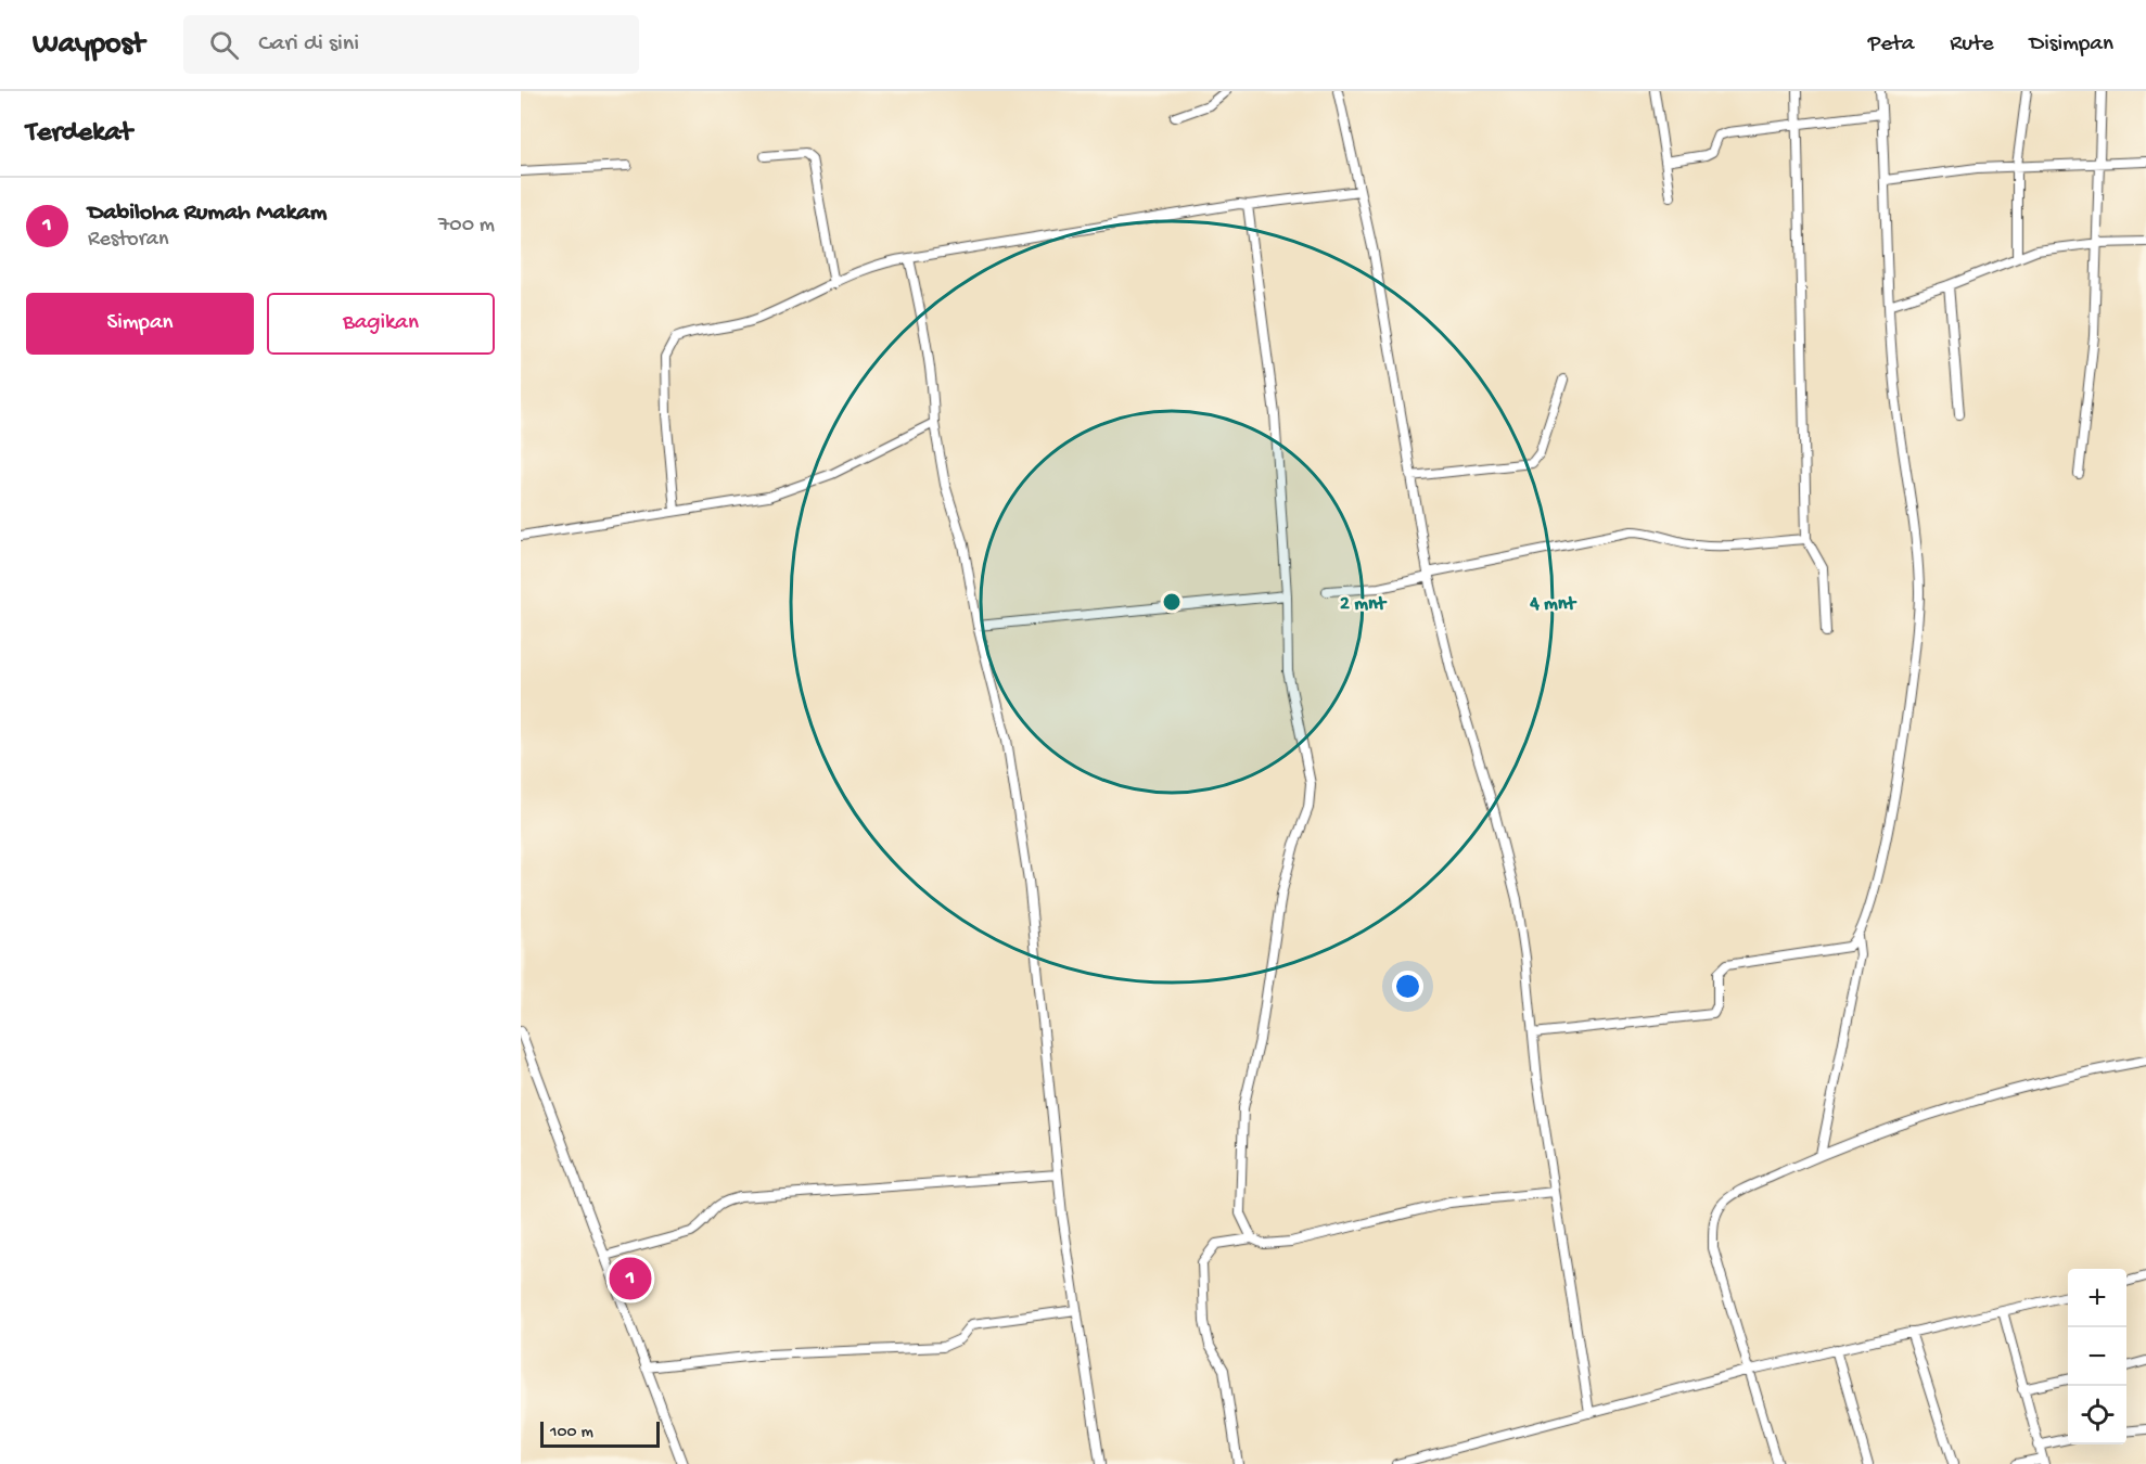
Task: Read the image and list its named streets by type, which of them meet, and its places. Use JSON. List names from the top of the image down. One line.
{"scale_bar":"100 m","page":{"header":"Waypost","search":"Cari di sini","nav":["Peta","Rute","Disimpan"],"heading":"Terdekat","list":[{"mark":"1","name":"Dabiloha Rumah Makam","note":"Restoran","value":"700 m"}],"buttons":["Simpan","Bagikan"],"pins":"1","map_buttons":["+","−"],"scale":"100 m"},"rings":["2 mnt","4 mnt"]}
